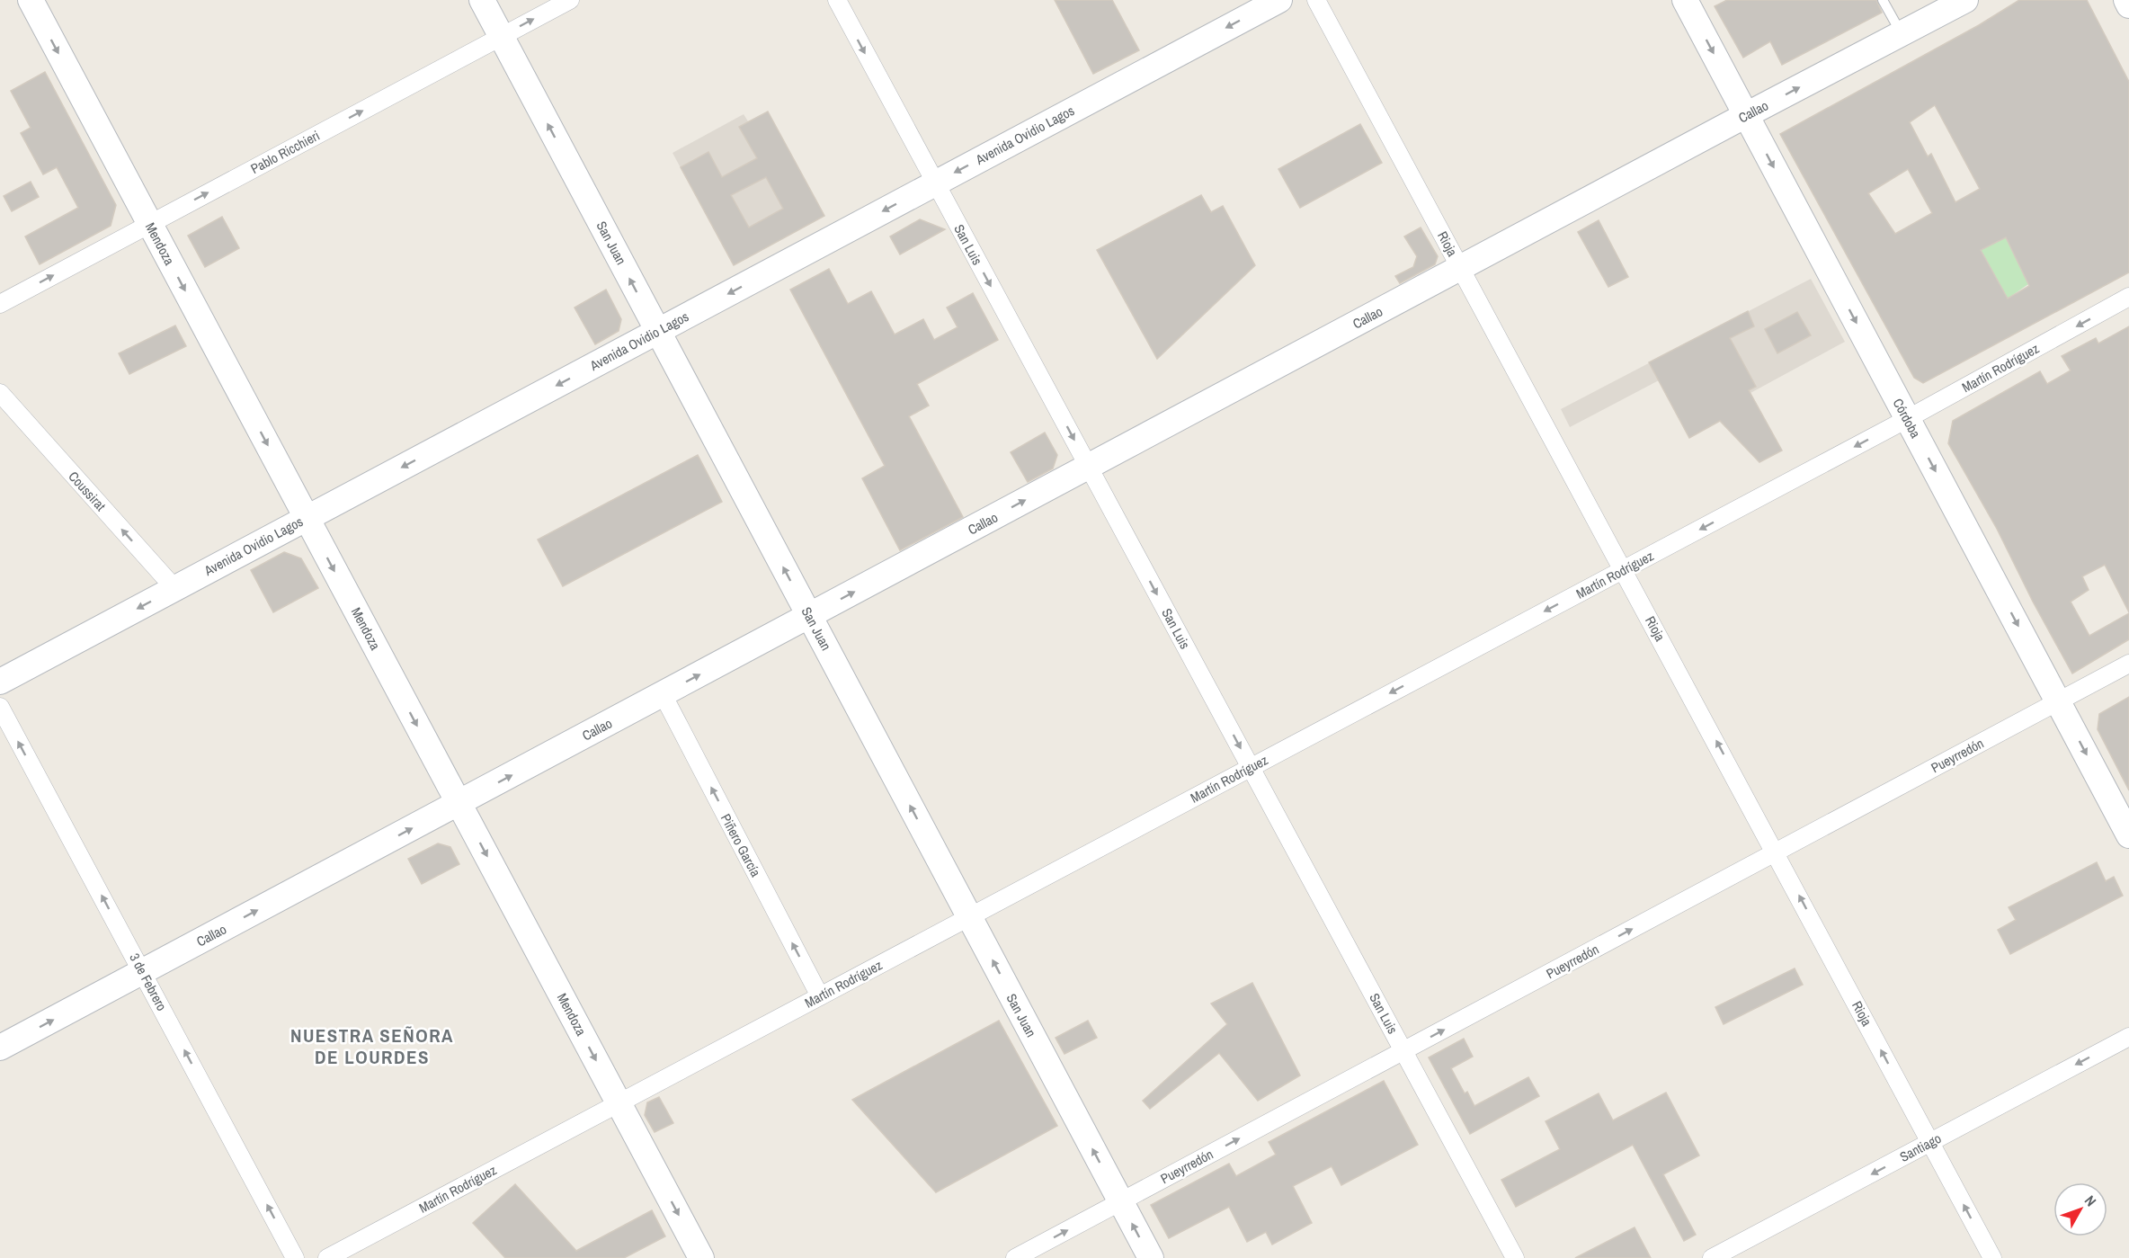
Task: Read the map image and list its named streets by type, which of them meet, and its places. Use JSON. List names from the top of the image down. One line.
{"streets":{"main road":["Callao","Avenida Ovidio Lagos","San Juan","Mendoza","Córdoba"],"street":["Pablo Ricchieri","Rioja","San Luis","Martín Rodríguez","Coussirat","Pueyrredón","Piñero García","3 de Febrero","Santiago"]},"crossings":[["Callao","San Juan"],["Callao","Mendoza"],["Callao","Rioja"],["Callao","San Luis"],["Callao","Córdoba"],["Callao","Piñero García"],["Callao","3 de Febrero"],["Avenida Ovidio Lagos","San Juan"],["Avenida Ovidio Lagos","Mendoza"],["Avenida Ovidio Lagos","San Luis"],["Avenida Ovidio Lagos","Coussirat"],["Pablo Ricchieri","San Juan"],["Pablo Ricchieri","Mendoza"],["San Juan","Martín Rodríguez"],["San Juan","Pueyrredón"],["Mendoza","Martín Rodríguez"],["Rioja","Martín Rodríguez"],["Rioja","Pueyrredón"],["Rioja","Santiago"],["San Luis","Martín Rodríguez"],["San Luis","Pueyrredón"],["Martín Rodríguez","Córdoba"],["Martín Rodríguez","Piñero García"],["Córdoba","Pueyrredón"]],"one_way":["Callao","Avenida Ovidio Lagos","Pablo Ricchieri","San Juan","Mendoza","Rioja","San Luis","Martín Rodríguez","Córdoba","Coussirat","Pueyrredón","Piñero García","3 de Febrero","Santiago"],"districts":["NUESTRA SEÑORA DE LOURDES"],"north":"top right"}
